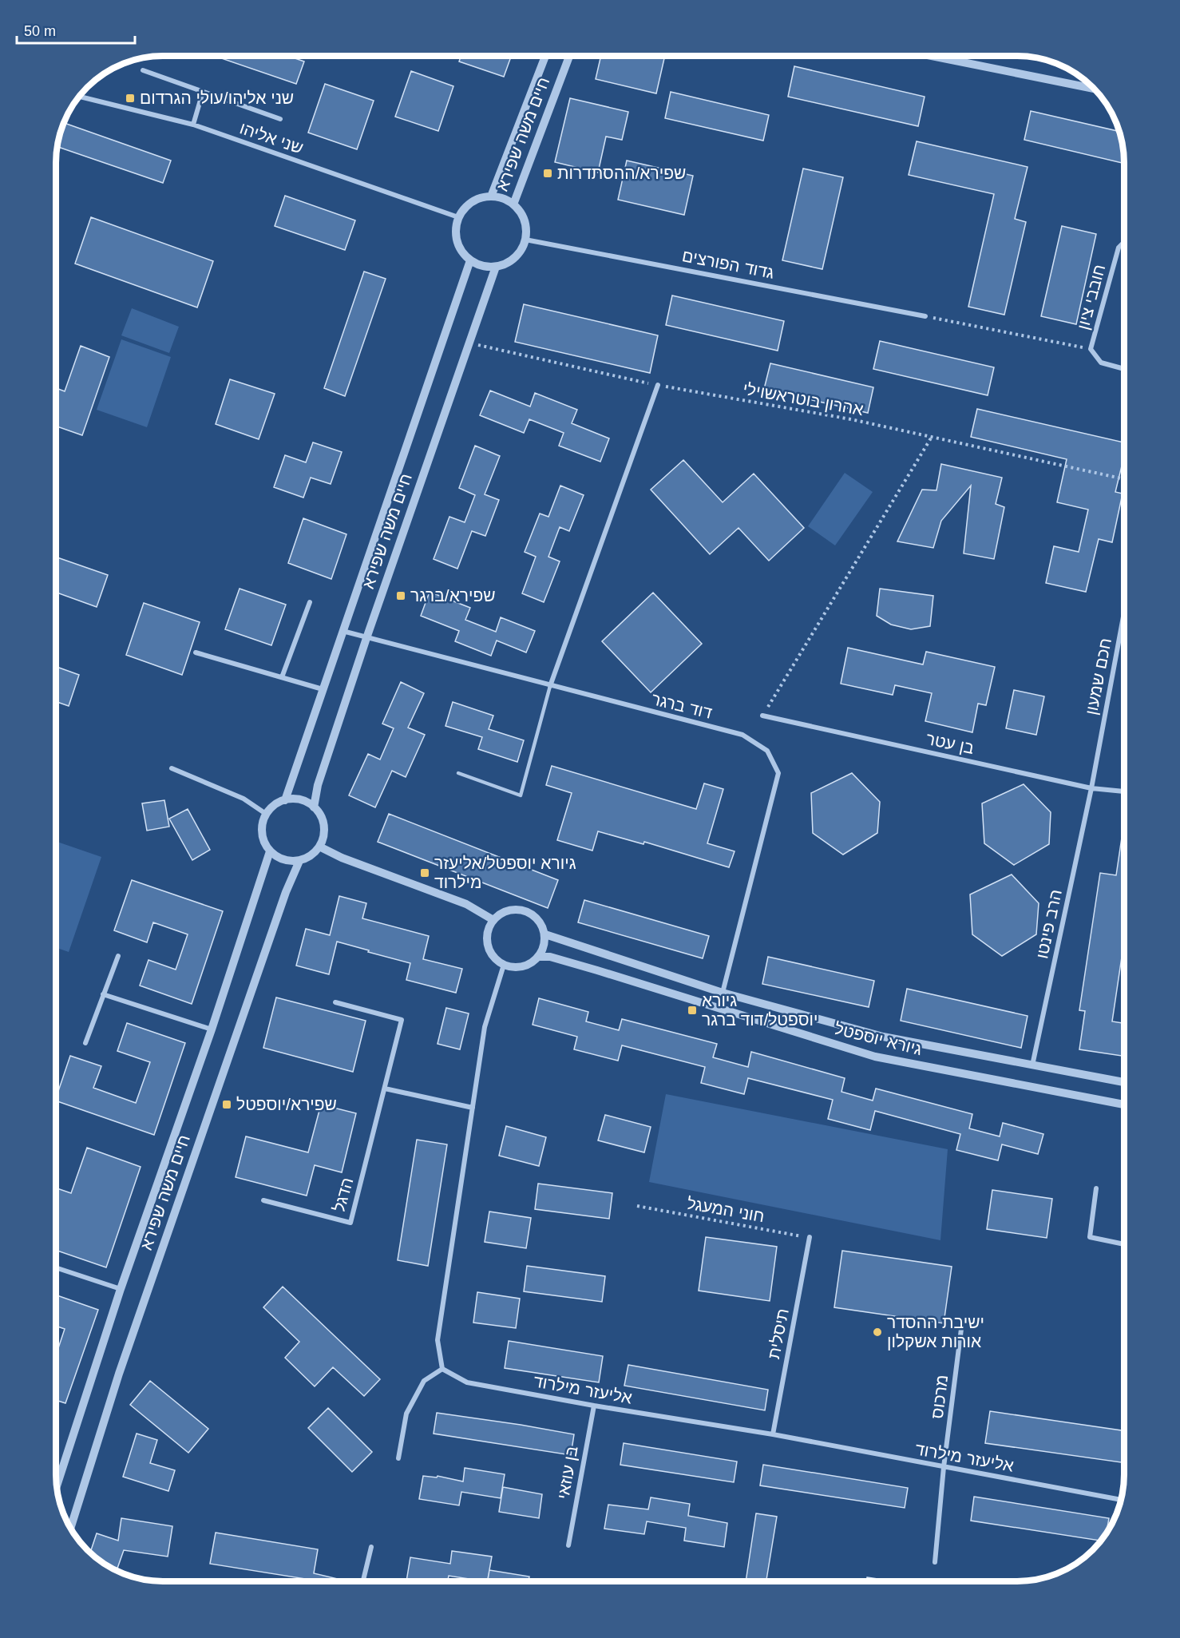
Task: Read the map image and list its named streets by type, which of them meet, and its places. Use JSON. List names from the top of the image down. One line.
{"streets":{"street":["חיים משה שפירא","שני אליהו","גדוד הפורצים","חובבי ציון","חכם שמעון","דוד ברגר","בן עטר","הרב פינטו","גיורא יוספטל","הדגל","תיסלית","אליעזר מילרוד","מרכוס","בן עוזאי"],"path":["אהרון בוטראשוילי","חוני המעגל"]},"crossings":[["חיים משה שפירא","שני אליהו"],["חיים משה שפירא","גדוד הפורצים"],["חיים משה שפירא","אהרון בוטראשוילי"],["חיים משה שפירא","דוד ברגר"],["שני אליהו","גדוד הפורצים"],["חכם שמעון","בן עטר"],["חכם שמעון","הרב פינטו"],["דוד ברגר","גיורא יוספטל"],["בן עטר","הרב פינטו"],["הרב פינטו","גיורא יוספטל"],["חוני המעגל","תיסלית"],["תיסלית","אליעזר מילרוד"],["אליעזר מילרוד","מרכוס"],["אליעזר מילרוד","בן עוזאי"]],"places":{"transit":["שני אליהו/עולי הגרדום","שפירא/ההסתדרות","שפירא/ברגר","גיורא יוספטל/אליעזר מילרוד","גיורא יוספטל/דוד ברגר","שפירא/יוספטל"],"other":["ישיבת ההסדר אורות אשקלון"]},"scale_bar":"50 m"}
